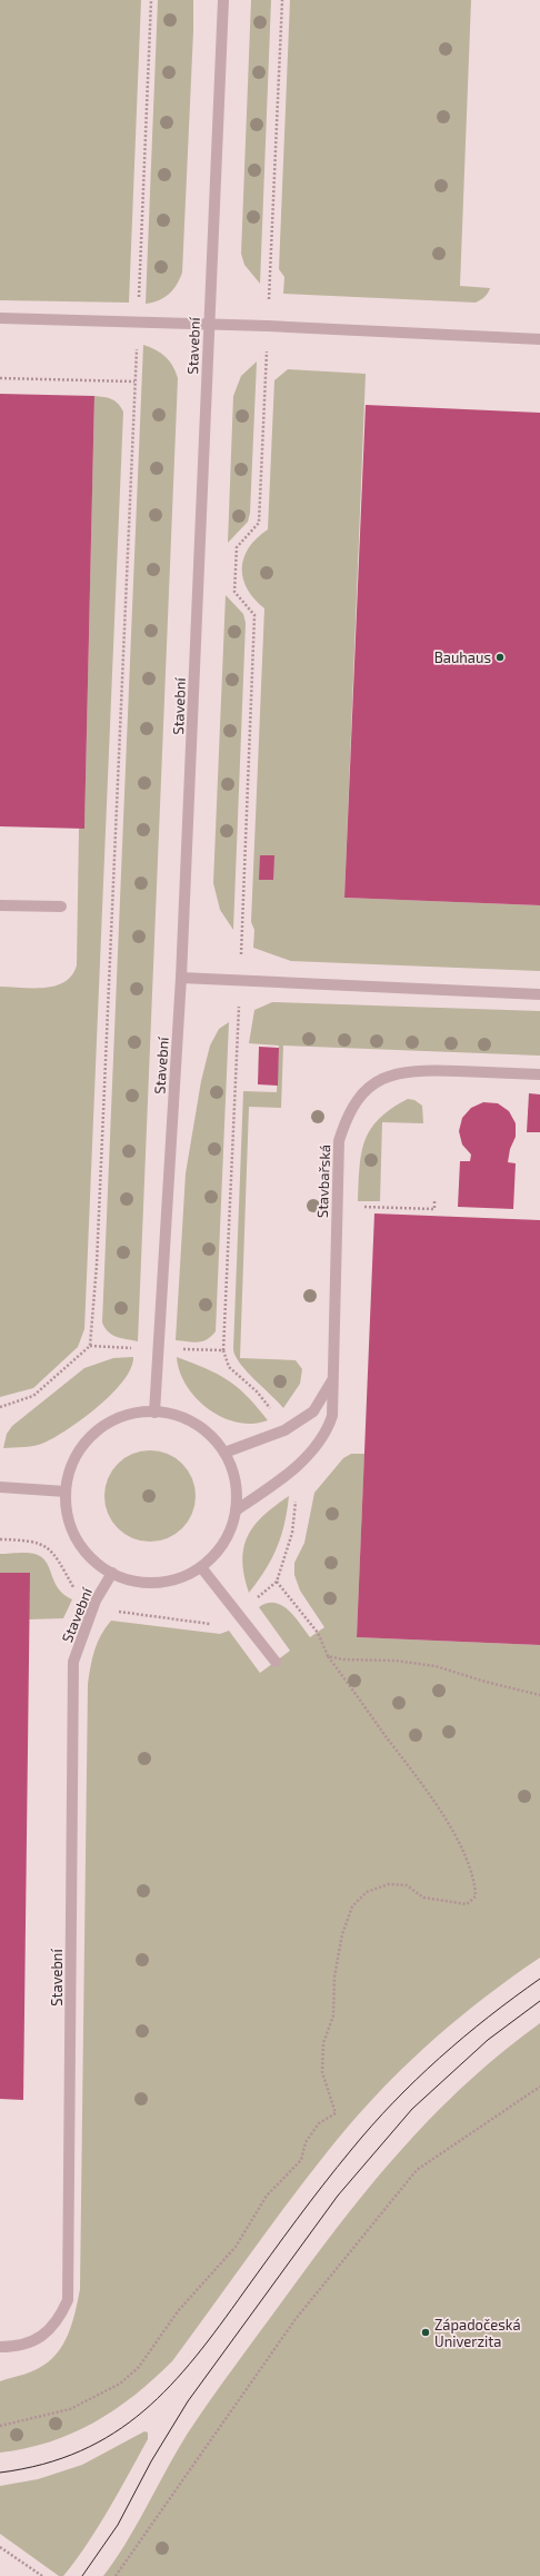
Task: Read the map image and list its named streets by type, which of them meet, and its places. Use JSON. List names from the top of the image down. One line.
{"streets":{"street":["Stavební","Stavbařská"]},"places":["Bauhaus","Západočeská Univerzita"]}
